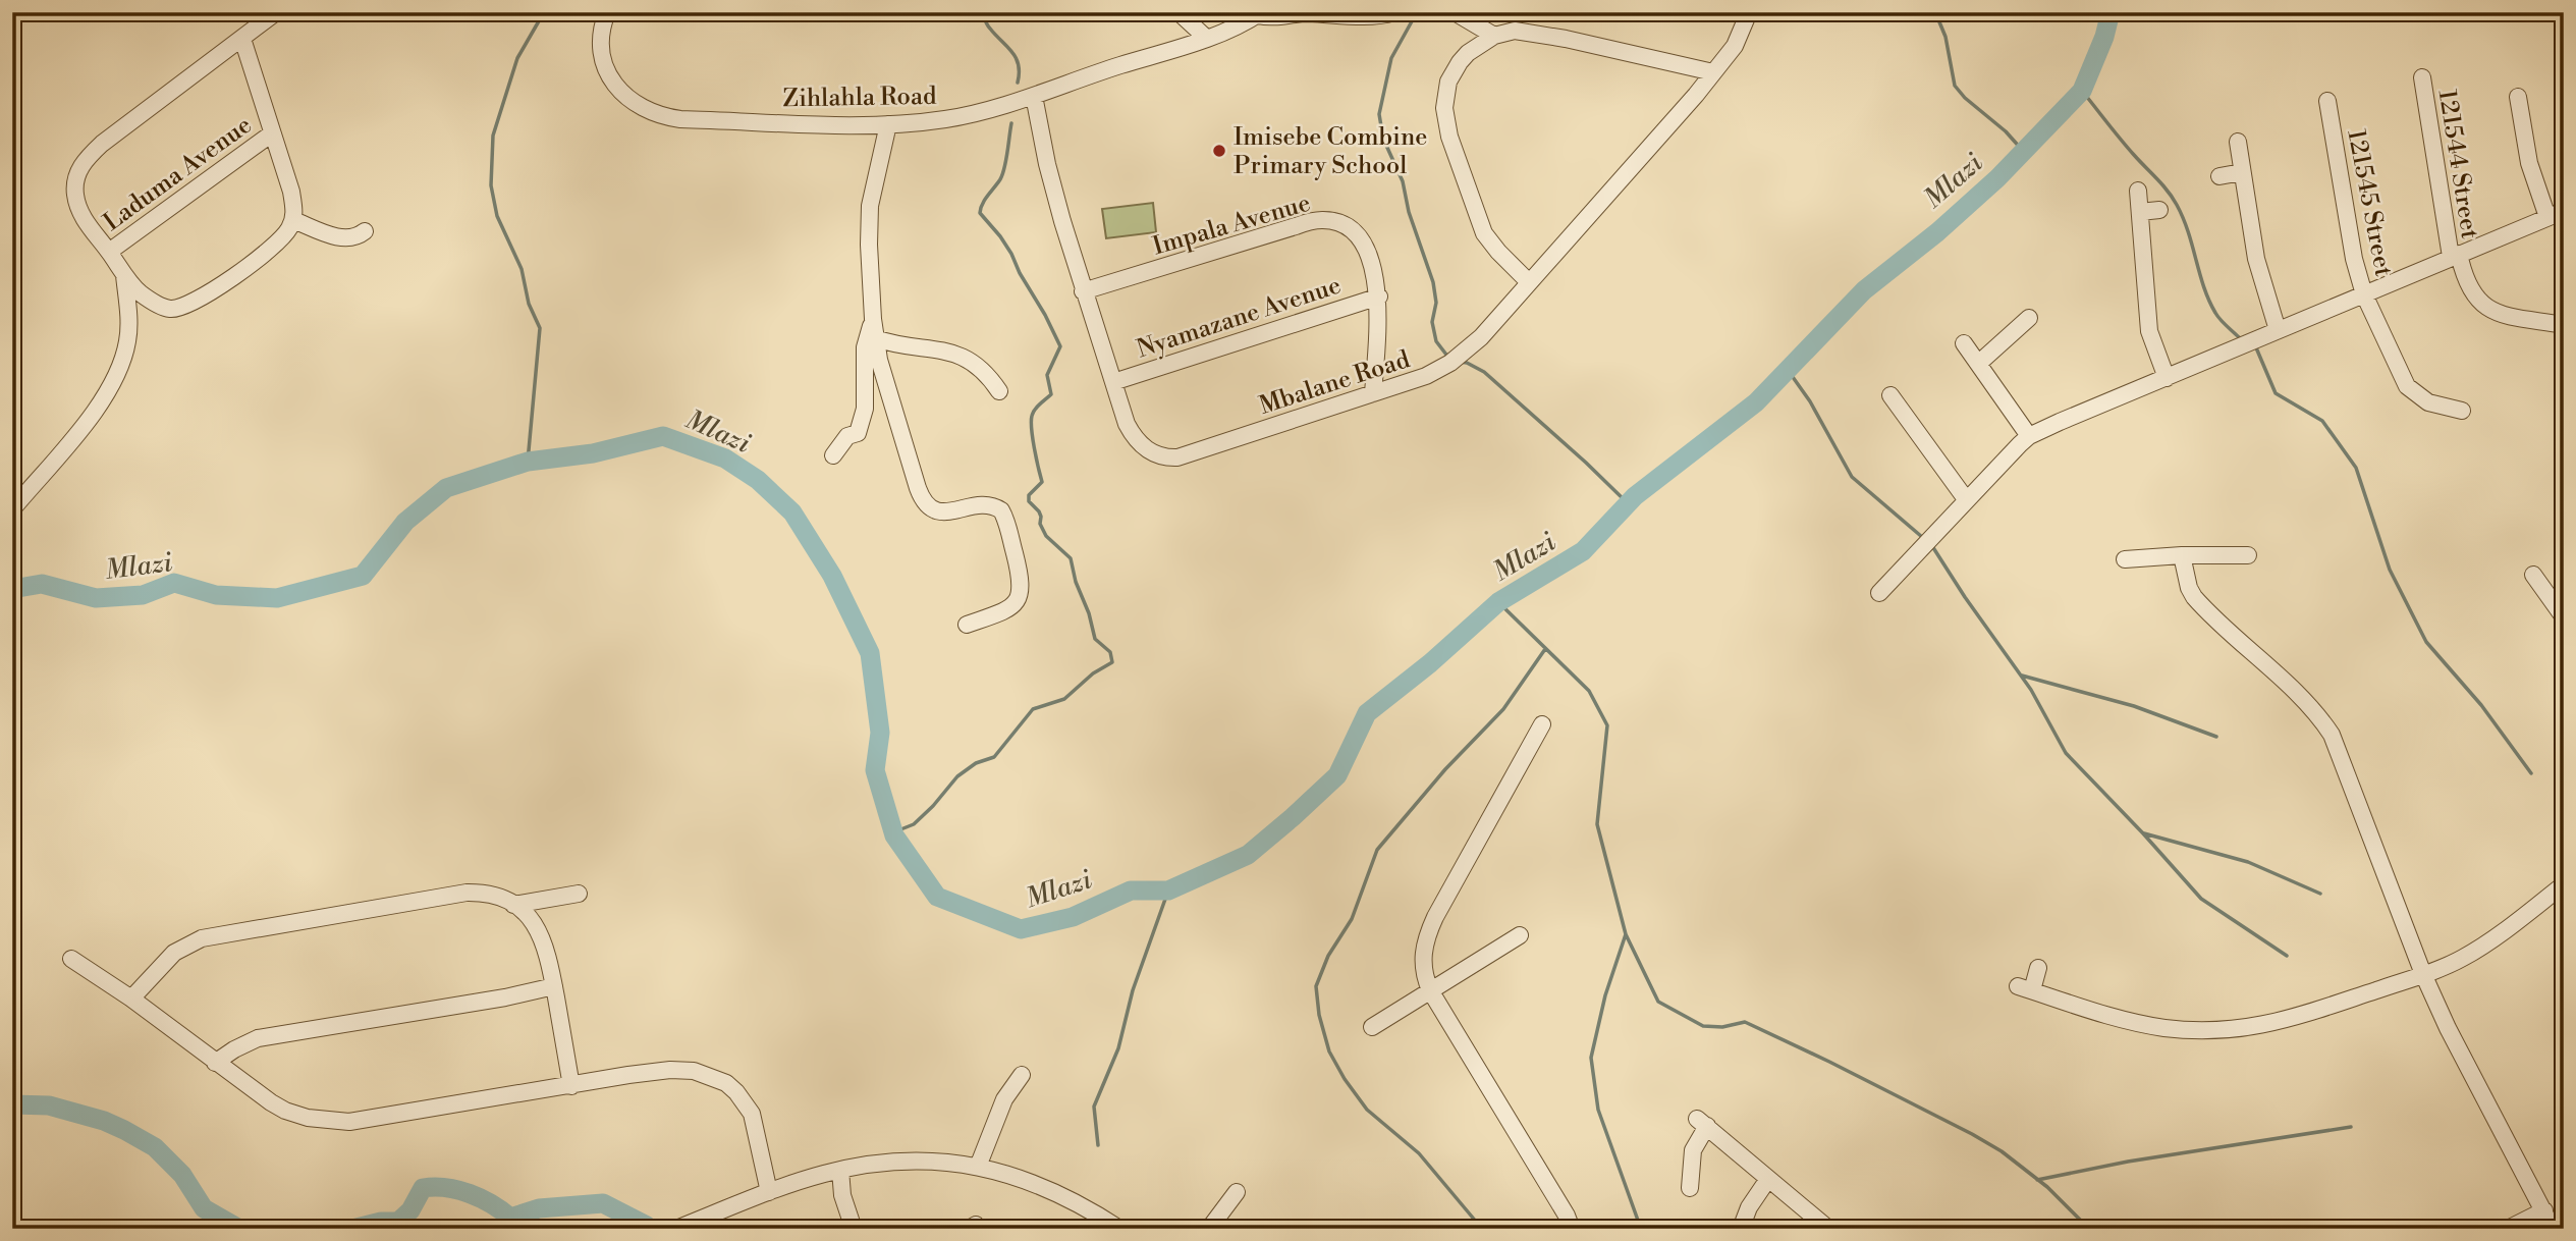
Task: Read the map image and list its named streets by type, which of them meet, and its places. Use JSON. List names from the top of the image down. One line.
{"streets":{"street":["Zihlahla Road","121544 Street","Laduma Avenue","121545 Street","Impala Avenue","Nyamazane Avenue","Mbalane Road"]},"crossings":[["Zihlahla Road","Mbalane Road"],["Impala Avenue","Nyamazane Avenue"],["Impala Avenue","Mbalane Road"],["Nyamazane Avenue","Mbalane Road"]],"water":["Mlazi"],"places":["Imisebe Combine Primary School"]}
